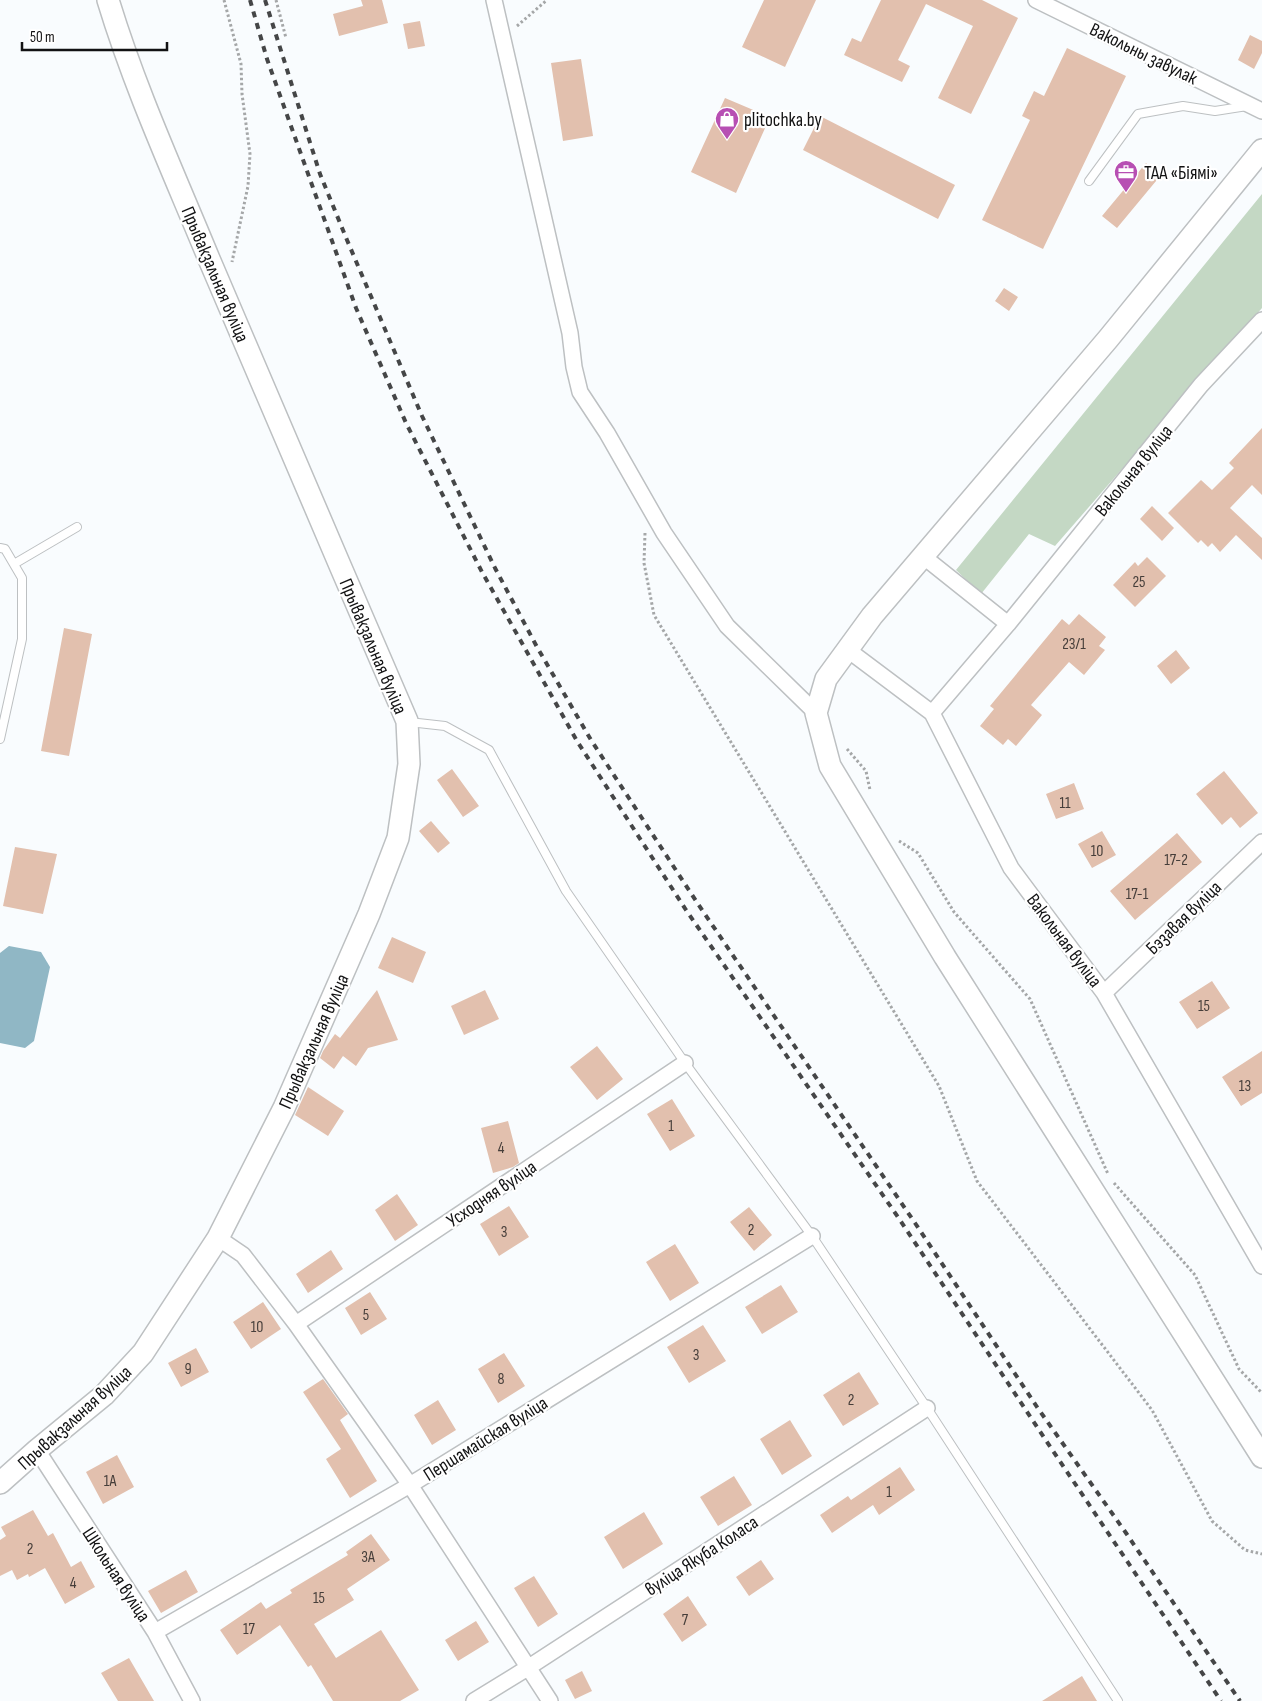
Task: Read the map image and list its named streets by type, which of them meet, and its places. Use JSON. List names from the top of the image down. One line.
{"streets":{"street":["Вакольны завулак","Прывакзальная вуліца","Вакольная вуліца","Бэзавая вуліца","Усходняя вуліца","Першамайская вуліца","вуліца Якуба Коласа","Школьная вуліца"]},"crossings":[["Прывакзальная вуліца","Школьная вуліца"],["Вакольная вуліца","Бэзавая вуліца"],["Першамайская вуліца","Школьная вуліца"]],"places":{"shop":["plitochka.by"],"office":["ТАА «Біямі»"]},"house_numbers":["25","23/1","11","10","17-2","17-1","15","13","1","4","2","3","5","10","3","9","8","2","1А","1","2","3А","4","15","7","17"],"scale_bar":"50 m"}
